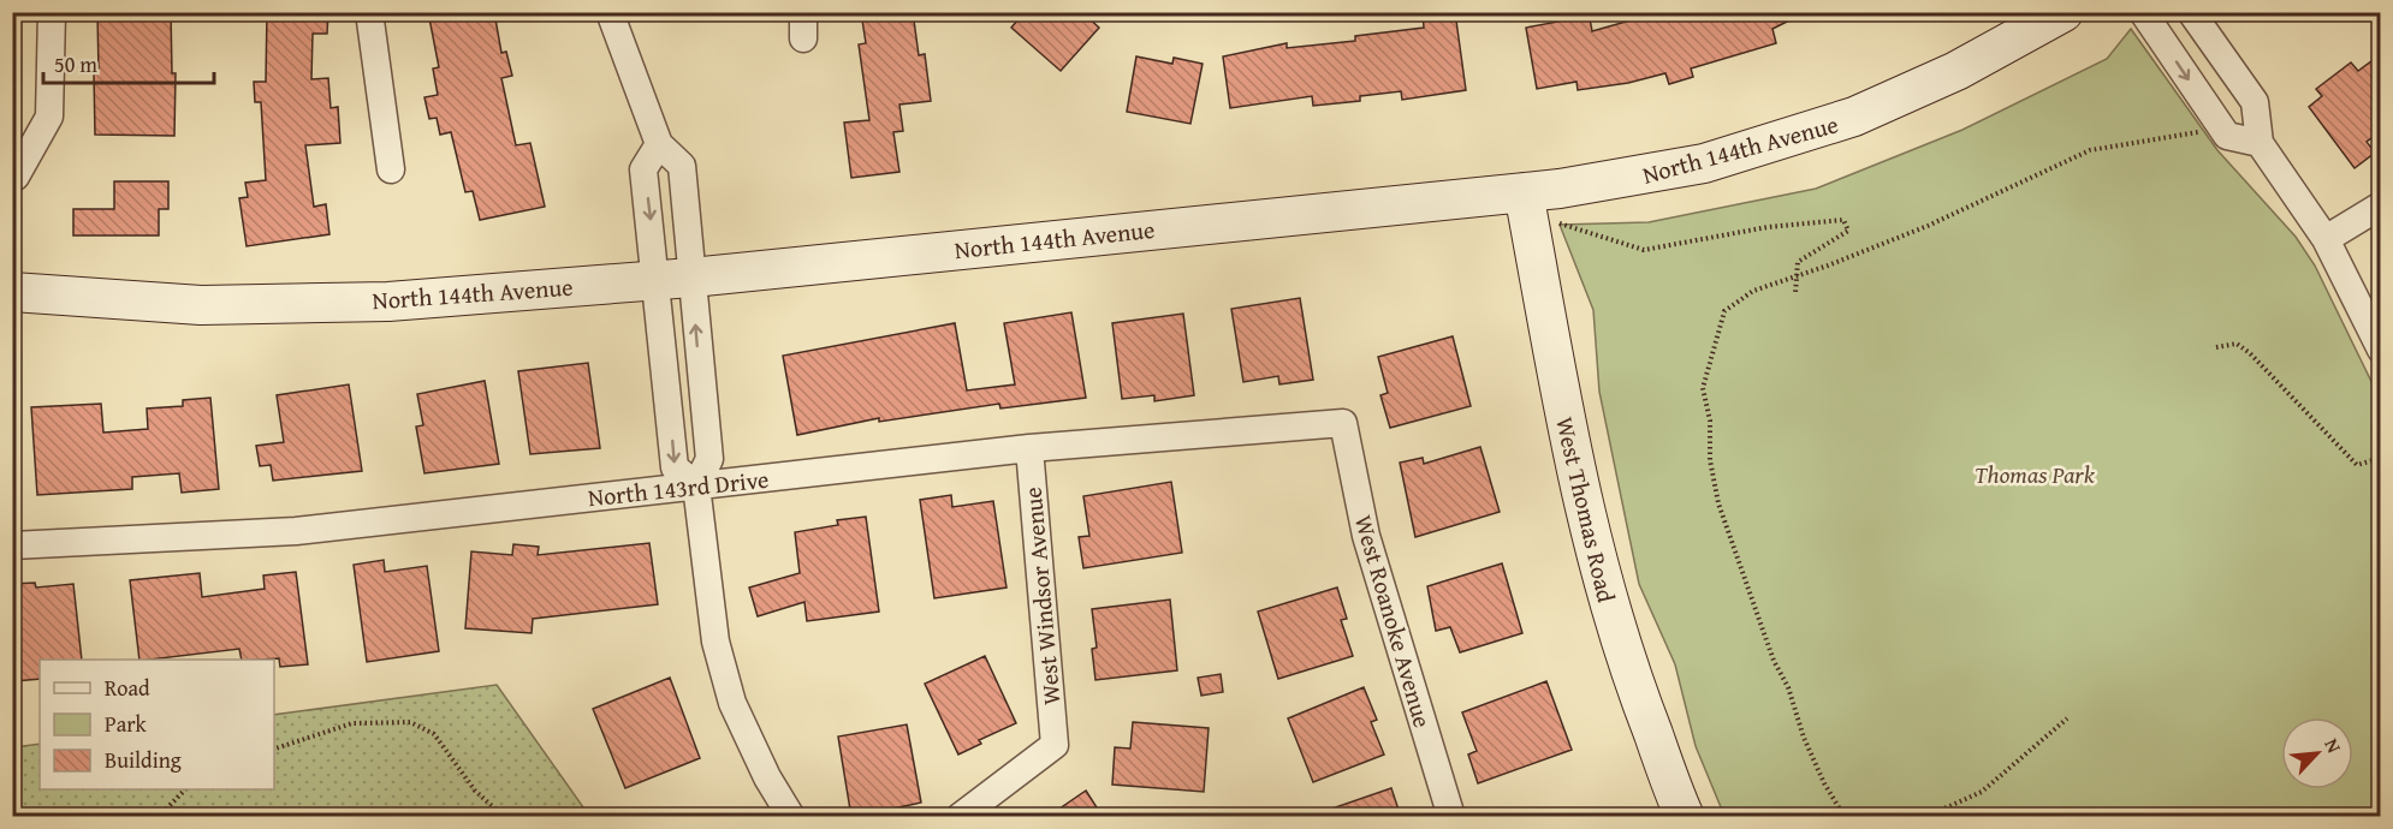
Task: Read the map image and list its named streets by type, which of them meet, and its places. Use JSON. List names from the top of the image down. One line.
{"streets":{"main road":["North 144th Avenue","West Thomas Road"],"street":["North 143rd Drive","West Windsor Avenue","West Roanoke Avenue"]},"crossings":[["North 144th Avenue","West Thomas Road"],["North 143rd Drive","West Windsor Avenue"],["North 143rd Drive","West Roanoke Avenue"]],"parks":["Thomas Park"],"legend":["Road","Park","Building"],"scale_bar":"50 m","north":"top right"}
